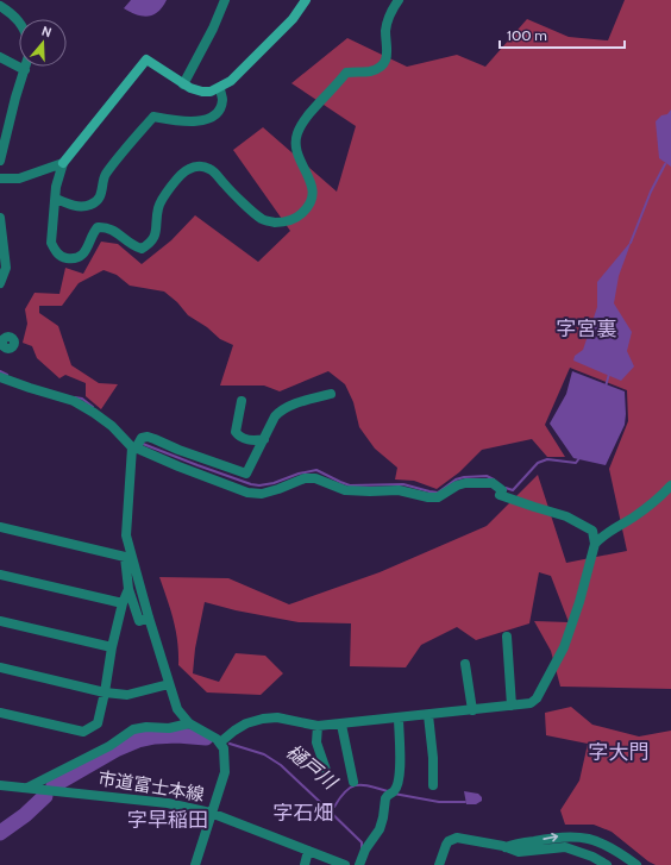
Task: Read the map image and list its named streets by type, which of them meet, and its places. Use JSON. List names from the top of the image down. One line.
{"streets":{"street":["市道富士本線"]},"districts":["字宮裏","字大門","字石畑","字早稲田"],"water":["樋戸川"],"scale_bar":"100 m","north":"top"}
